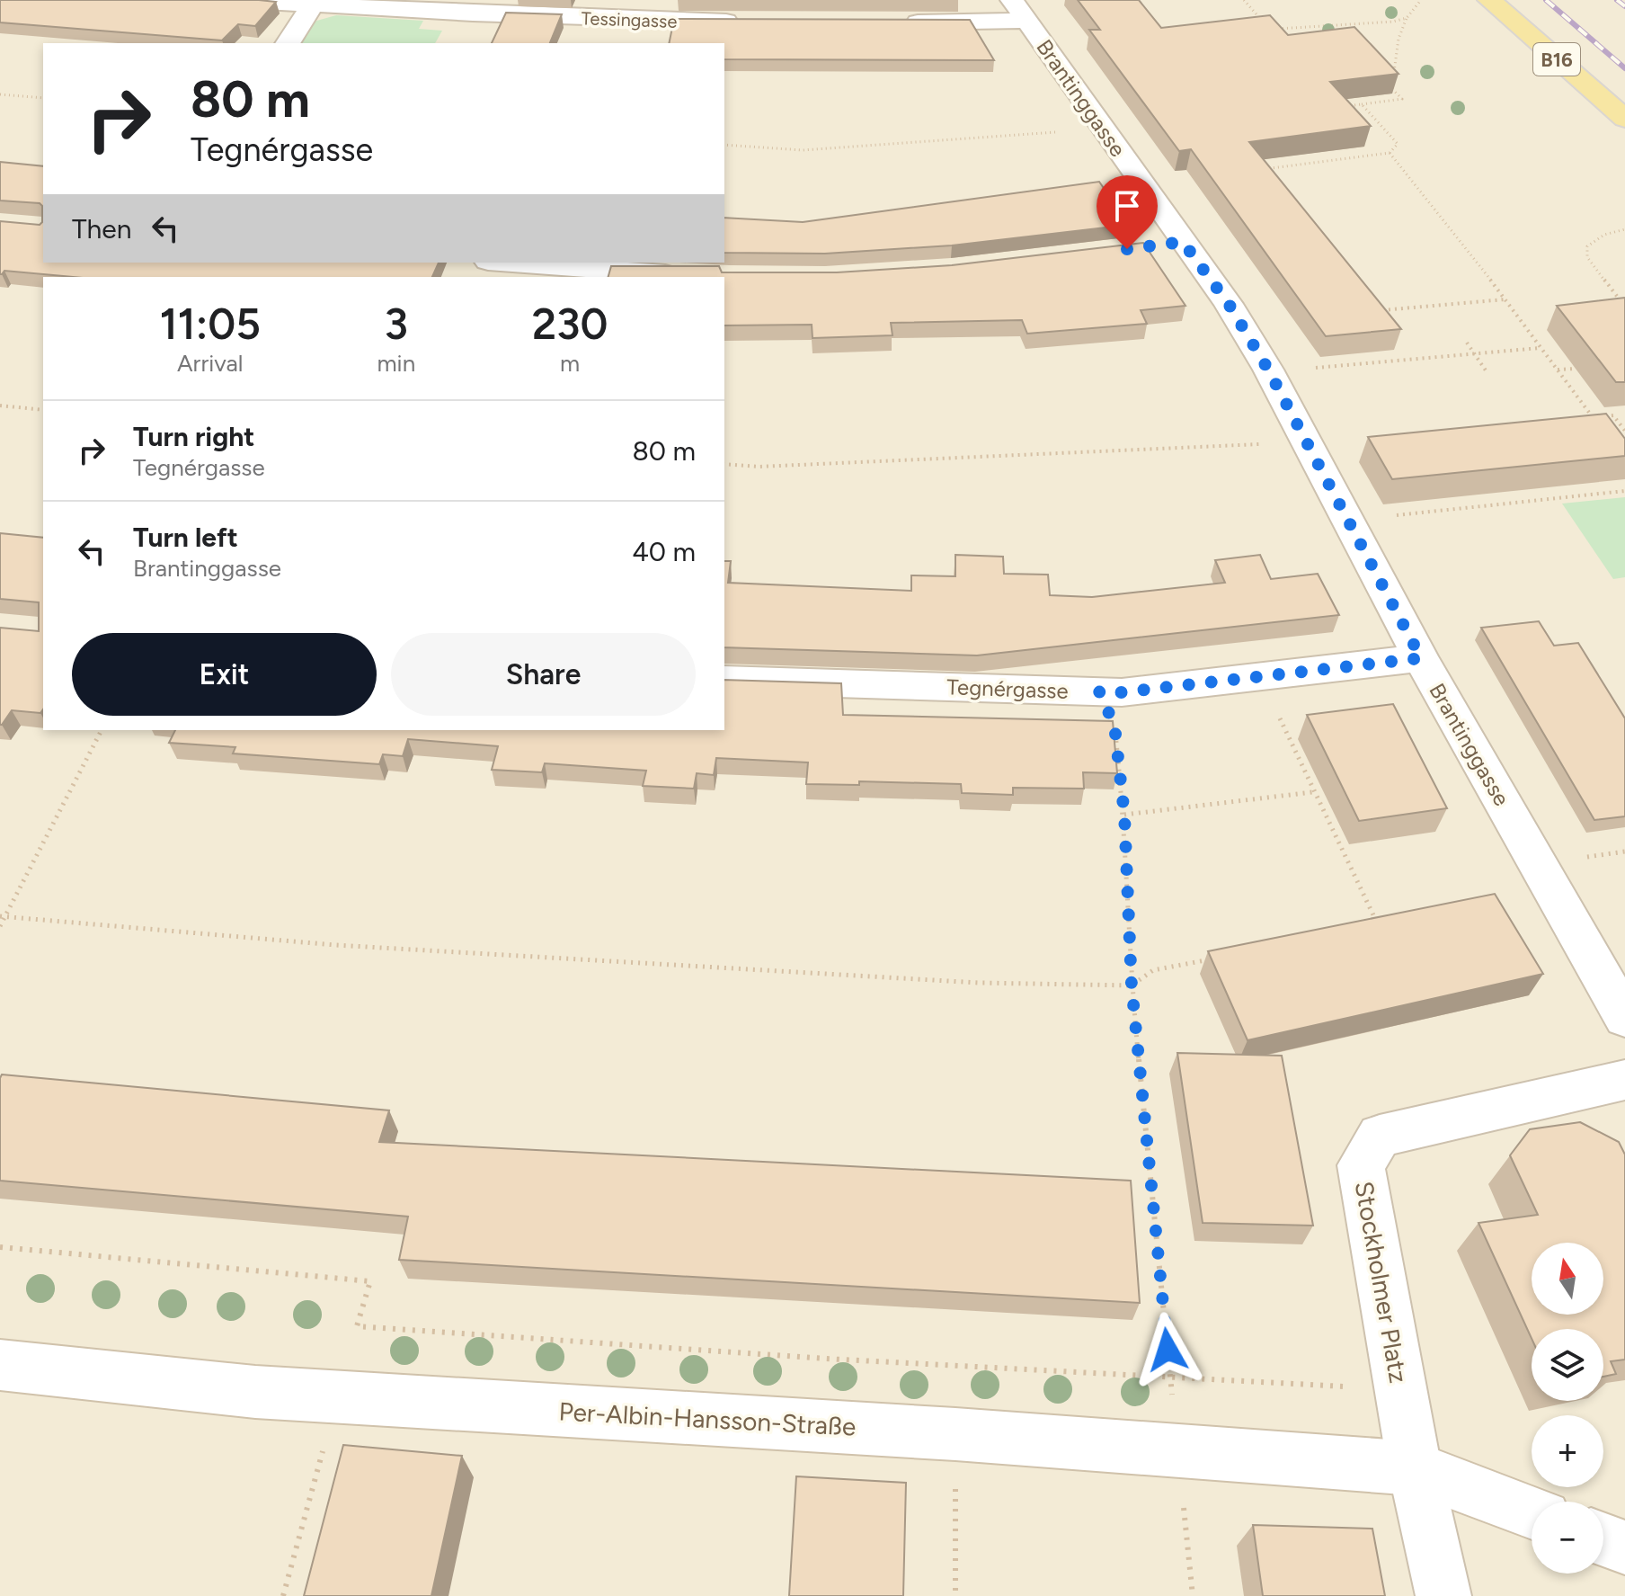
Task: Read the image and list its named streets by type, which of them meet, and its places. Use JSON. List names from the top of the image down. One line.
{"streets":{"main road":["B16"],"street":["Tessingasse","Brantinggasse","Tegnérgasse","Stockholmer Platz","Per-Albin-Hansson-Straße"]},"crossings":[["Brantinggasse","Tegnérgasse"],["Stockholmer Platz","Per-Albin-Hansson-Straße"]],"north":"top","page":{"turn":["80 m","Tegnérgasse"],"then":"Then","eta":["11:05","Arrival","3","min","230","m"],"list":[{"name":"Turn right","note":"Tegnérgasse","value":"80 m"},{"name":"Turn left","note":"Brantinggasse","value":"40 m"}],"buttons":["Exit","Share"],"map_buttons":["+","−"]}}
